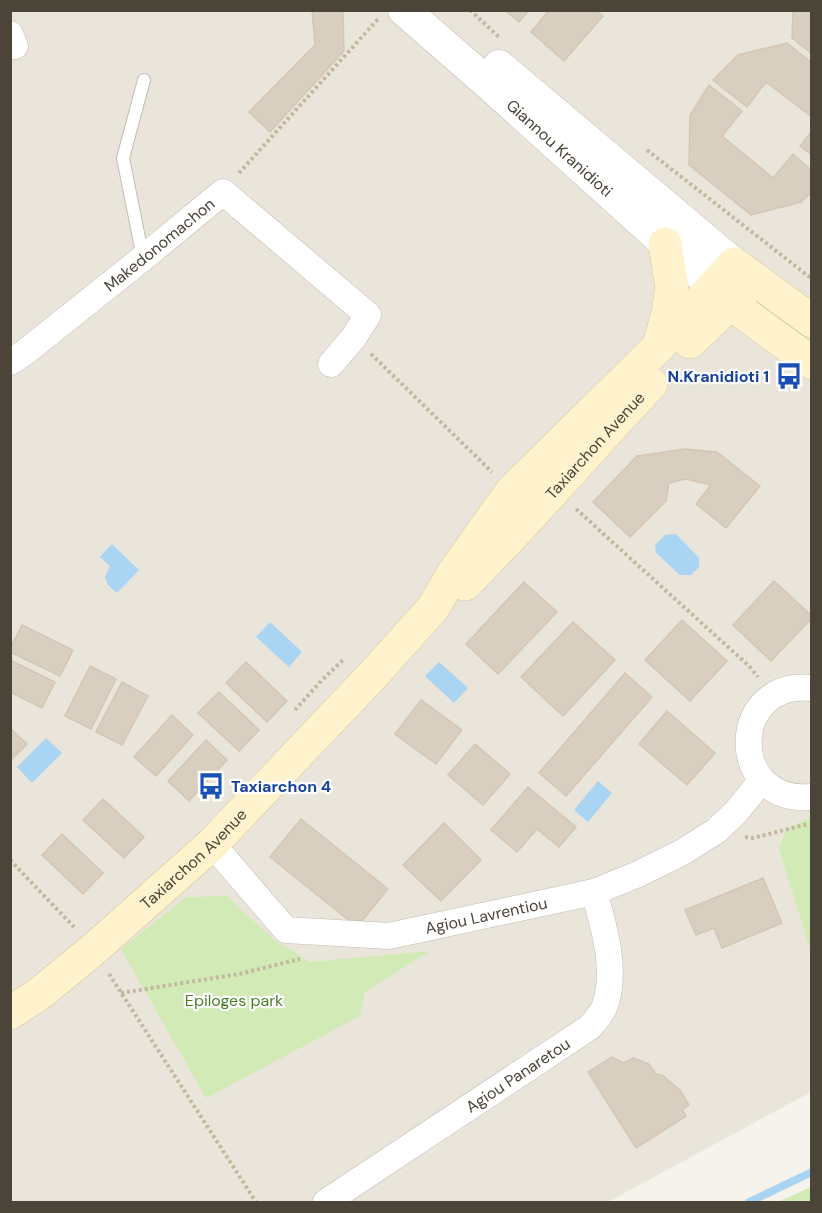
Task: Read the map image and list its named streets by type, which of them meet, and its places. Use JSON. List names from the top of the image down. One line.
{"streets":{"main road":["Giannou Kranidioti","Taxiarchon Avenue"],"street":["Makedonomachon","Agiou Lavrentiou","Agiou Panaretou"]},"crossings":[["Giannou Kranidioti","Taxiarchon Avenue"],["Taxiarchon Avenue","Agiou Lavrentiou"],["Agiou Lavrentiou","Agiou Panaretou"]],"parks":["Epiloges park"],"places":{"bus stop":["N.Kranidioti 1","Taxiarchon 4"]}}
